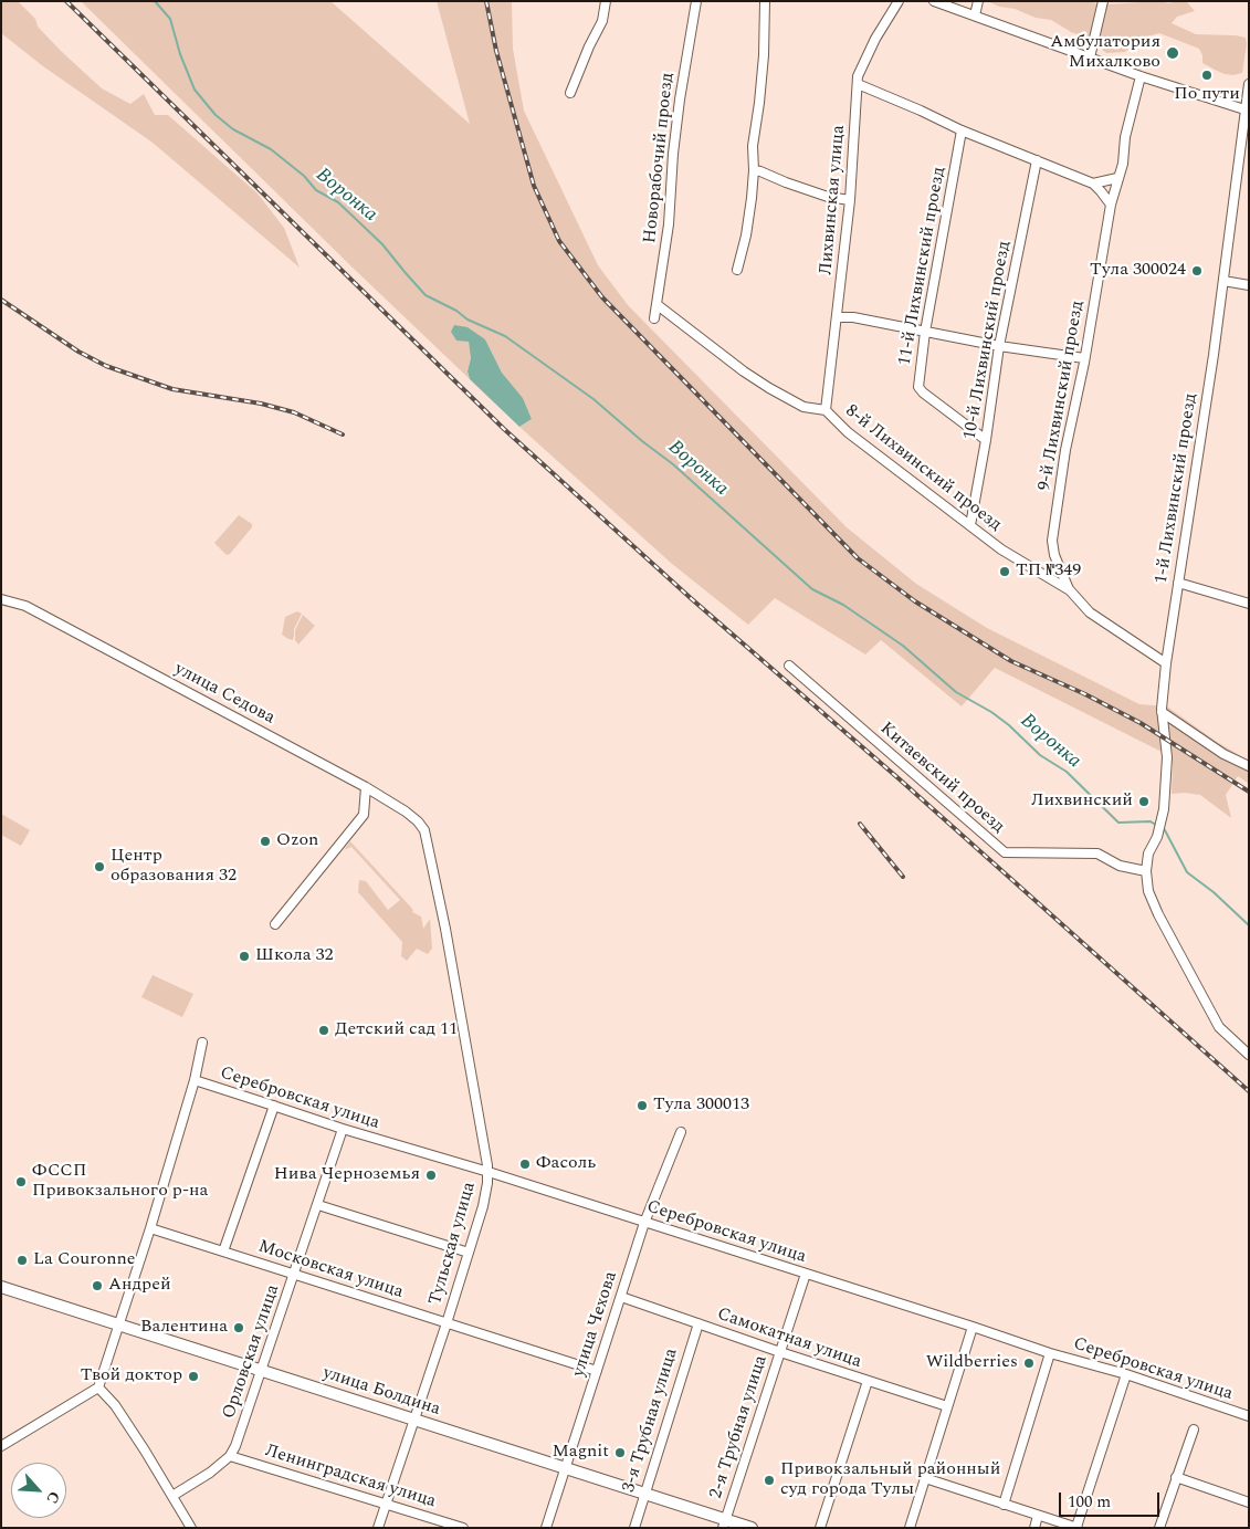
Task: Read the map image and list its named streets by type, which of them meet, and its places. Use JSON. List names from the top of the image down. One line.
{"streets":{"main road":["улица Болдина"],"street":["Новорабочий проезд","Лихвинская улица","11-й Лихвинский проезд","10-й Лихвинский проезд","9-й Лихвинский проезд","8-й Лихвинский проезд","1-й Лихвинский проезд","улица Седова","Китаевский проезд","Серебровская улица","Тульская улица","Московская улица","улица Чехова","Самокатная улица","Орловская улица","3-я Трубная улица","2-я Трубная улица","Ленинградская улица"]},"crossings":[["Новорабочий проезд","8-й Лихвинский проезд"],["Лихвинская улица","8-й Лихвинский проезд"],["11-й Лихвинский проезд","10-й Лихвинский проезд"],["10-й Лихвинский проезд","8-й Лихвинский проезд"],["9-й Лихвинский проезд","8-й Лихвинский проезд"],["8-й Лихвинский проезд","1-й Лихвинский проезд"],["1-й Лихвинский проезд","Китаевский проезд"],["улица Седова","Тульская улица"],["Серебровская улица","Тульская улица"],["Серебровская улица","улица Чехова"],["Серебровская улица","Орловская улица"],["Серебровская улица","2-я Трубная улица"],["Тульская улица","Московская улица"],["Тульская улица","улица Болдина"],["Тульская улица","Ленинградская улица"],["Московская улица","улица Чехова"],["Московская улица","Орловская улица"],["улица Чехова","Самокатная улица"],["улица Чехова","улица Болдина"],["Самокатная улица","3-я Трубная улица"],["Самокатная улица","2-я Трубная улица"],["Орловская улица","улица Болдина"],["Орловская улица","Ленинградская улица"],["улица Болдина","3-я Трубная улица"],["улица Болдина","2-я Трубная улица"]],"water":["Воронка"],"places":["Амбулатория Михалково","По пути","Тула 300024","ТП №349","Лихвинский","Ozon","Центр образования 32","Школа 32","Детский сад 11","Тула 300013","Фасоль","Нива Черноземья","ФССП Привокзального р-на","La Couronne","Андрей","Валентина","Wildberries","Твой доктор","Magnit","Привокзальный районный суд города Тулы"],"scale_bar":"100 m","north":"bottom right"}
